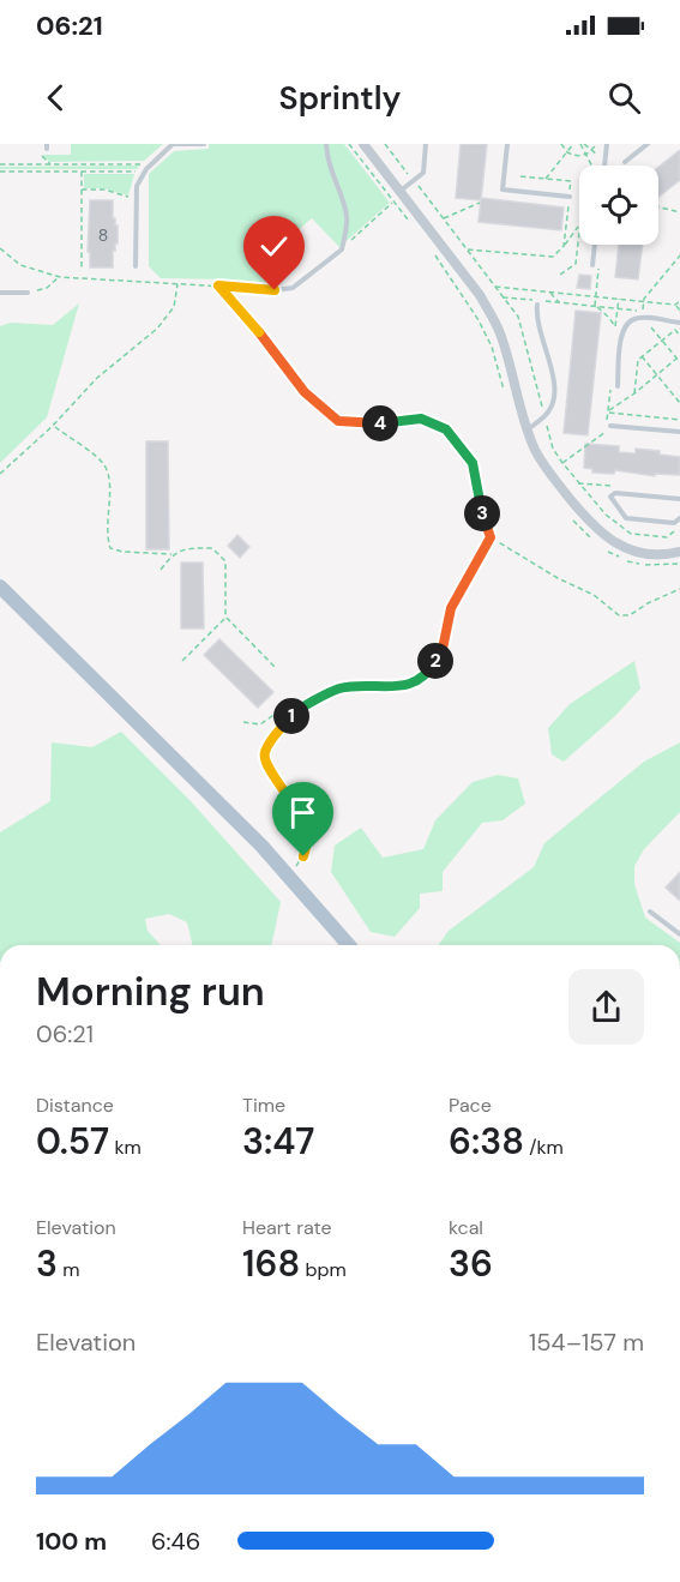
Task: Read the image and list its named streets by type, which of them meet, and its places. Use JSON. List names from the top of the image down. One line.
{"house_numbers":["8"],"page":{"status":"06:21","header":"Sprintly","pins":["4","3","2","1"],"heading":["Morning run","06:21"],"stats":[["Distance","0.57 km"],["Time","3:47"],["Pace","6:38 /km"],["Elevation","3 m"],["Heart rate","168 bpm"],["kcal","36"]],"chart":["Elevation","154–157 m"],"list":[{"name":"100 m","note":"6:46"}]}}
